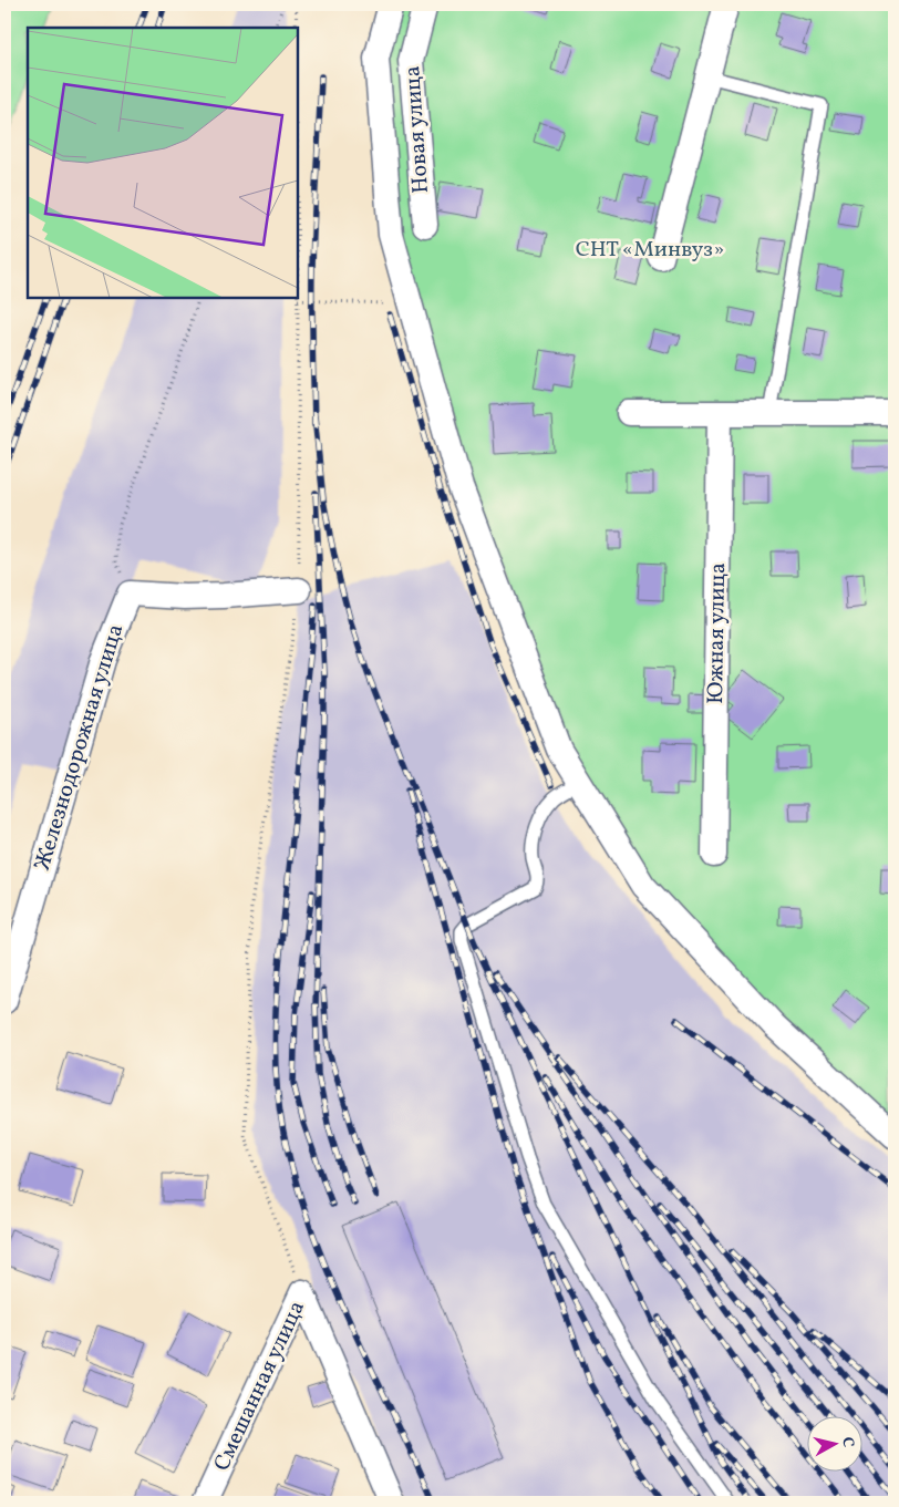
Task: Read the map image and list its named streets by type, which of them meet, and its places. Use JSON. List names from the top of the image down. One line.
{"streets":{"street":["Новая улица","Южная улица","Железнодорожная улица","Смешанная улица"]},"parks":["СНТ «Минвуз»"],"north":"right"}
